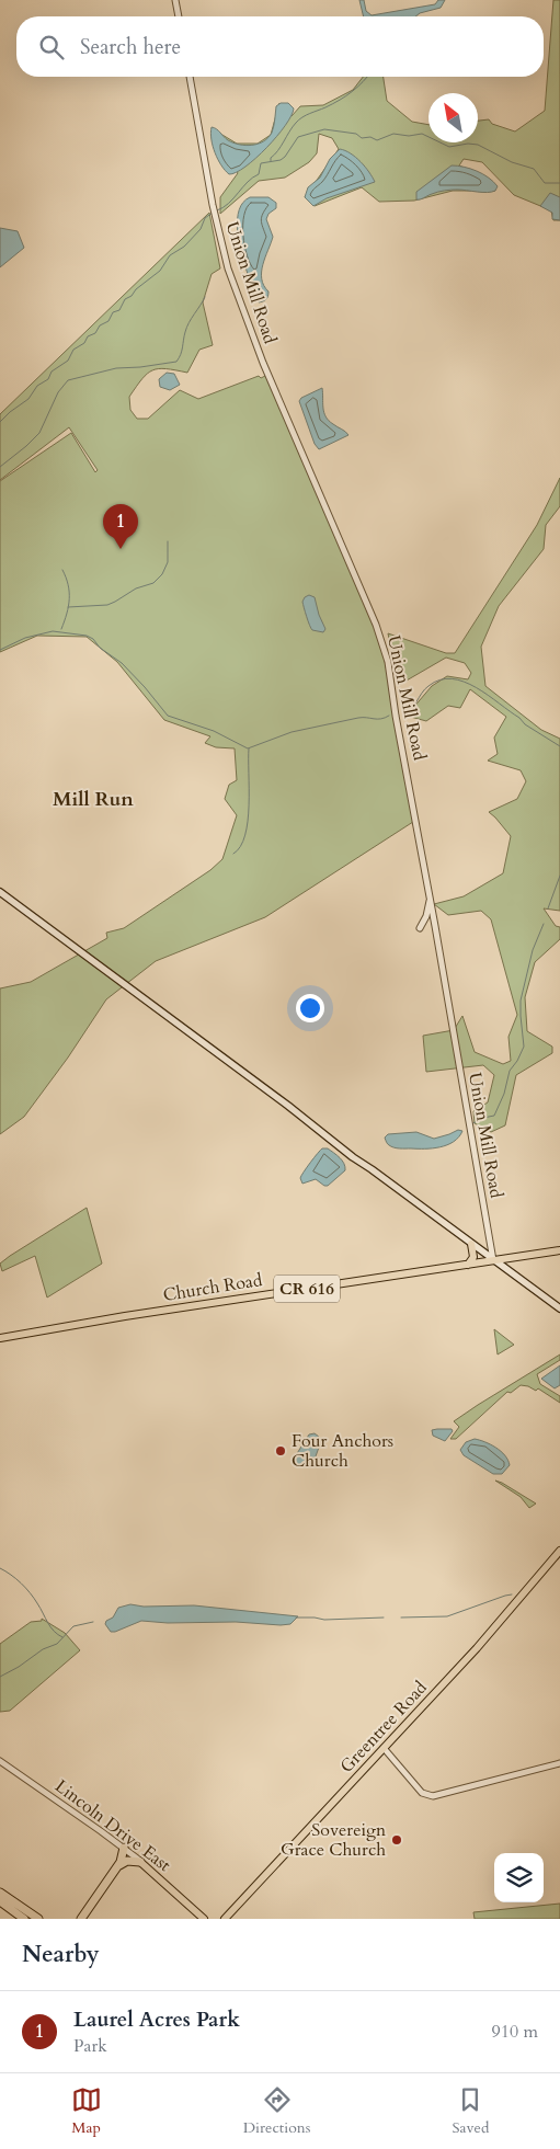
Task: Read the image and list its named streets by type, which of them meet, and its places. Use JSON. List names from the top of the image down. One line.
{"streets":{"main road":["Church Road","CR 616","Greentree Road","Lincoln Drive East"],"street":["Union Mill Road"]},"crossings":[["Union Mill Road","Church Road"]],"districts":["Mill Run"],"places":["Four Anchors Church","Sovereign Grace Church"],"north":"top left","page":{"search":"Search here","pins":"1","heading":"Nearby","list":[{"mark":"1","name":"Laurel Acres Park","note":"Park","value":"910 m"}],"nav":["Map","Directions","Saved"]}}
